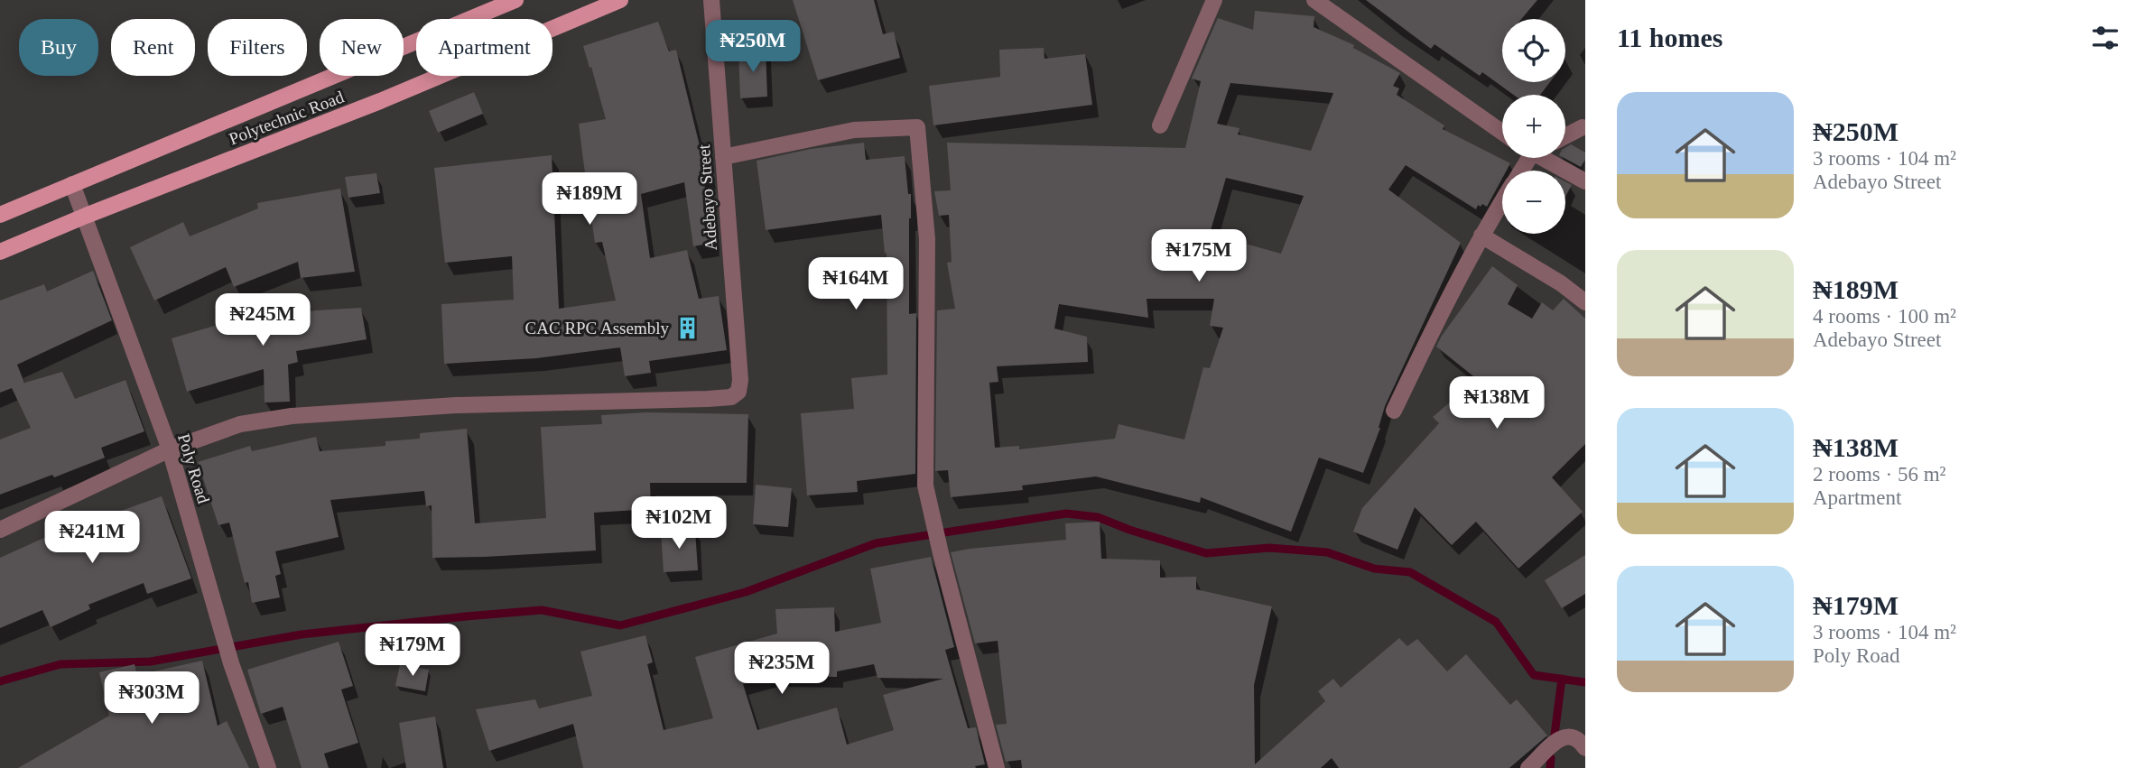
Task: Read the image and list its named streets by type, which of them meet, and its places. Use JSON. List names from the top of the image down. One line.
{"streets":{"main road":["Polytechnic Road"],"street":["Adebayo Street","Poly Road"]},"crossings":[["Polytechnic Road","Poly Road"],["Adebayo Street","Poly Road"]],"places":{"building":["CAC RPC Assembly"]},"page":{"heading":"11 homes","map_buttons":["+","−"],"chip":["Buy","Rent","Filters","New","Apartment"],"price":["₦250M","₦189M","₦175M","₦164M","₦245M","₦138M","₦102M","₦241M","₦179M","₦235M","₦303M"],"list":[{"name":"₦250M","note":"3 rooms · 104 m² · Adebayo Street"},{"name":"₦189M","note":"4 rooms · 100 m² · Adebayo Street"},{"name":"₦138M","note":"2 rooms · 56 m² · Apartment"},{"name":"₦179M","note":"3 rooms · 104 m² · Poly Road"}]}}
